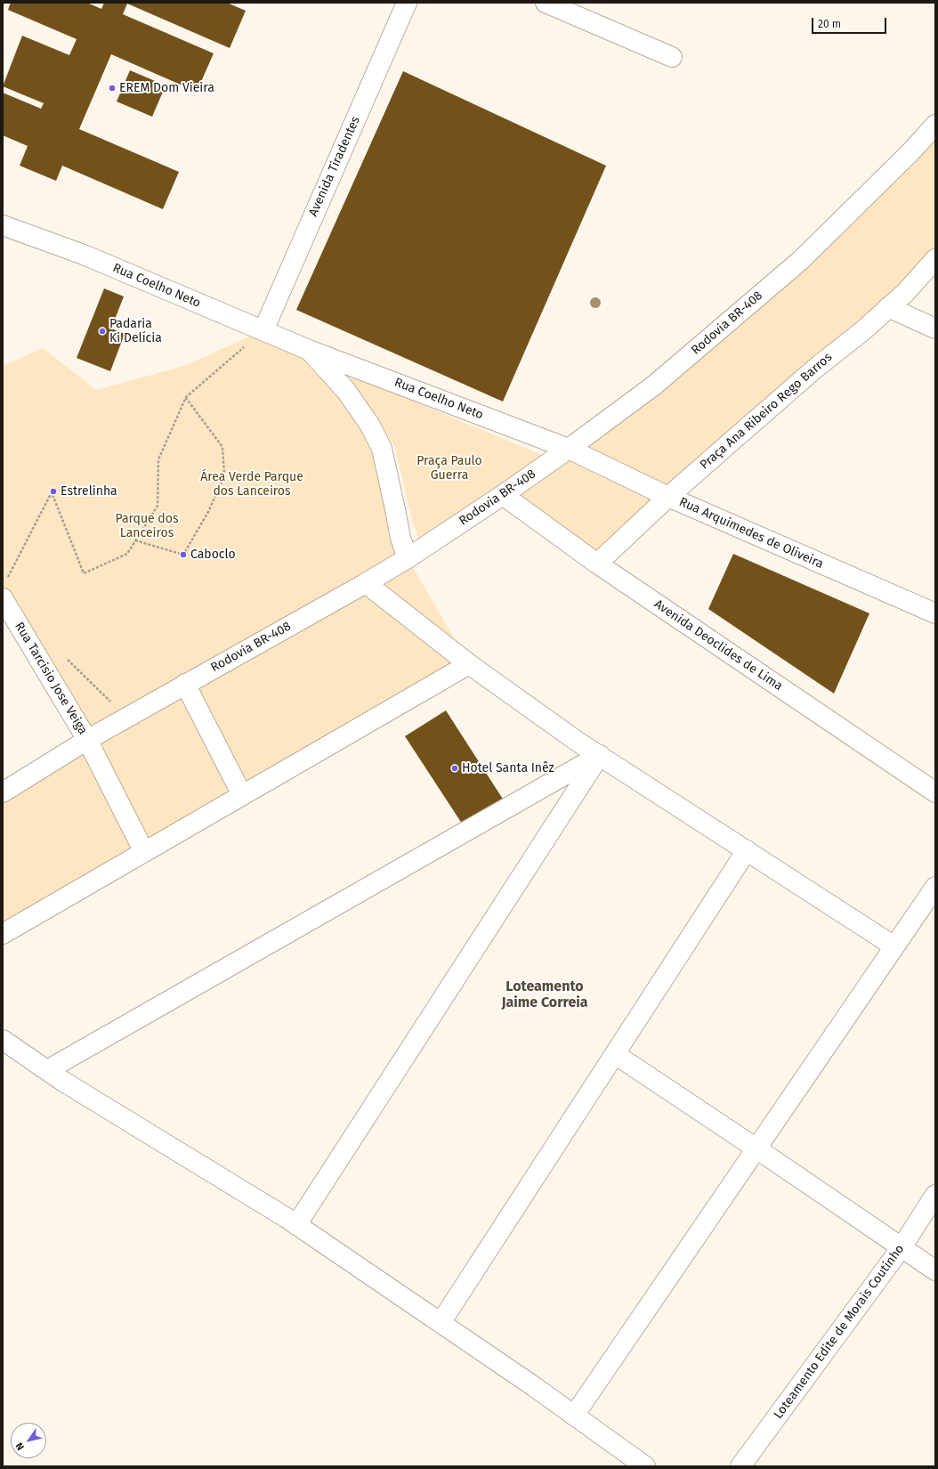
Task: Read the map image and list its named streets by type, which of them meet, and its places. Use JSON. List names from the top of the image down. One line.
{"streets":{"street":["Avenida Tiradentes","Rua Coelho Neto","Rodovia BR-408","Praça Ana Ribeiro Rego Barros","Rua Arquimedes de Oliveira","Avenida Deoclides de Lima","Rua Tarcisio Jose Veiga","Loteamento Edite de Morais Coutinho"]},"crossings":[["Avenida Tiradentes","Rua Coelho Neto"],["Rua Coelho Neto","Rodovia BR-408"],["Rua Coelho Neto","Rua Arquimedes de Oliveira"],["Rodovia BR-408","Rua Arquimedes de Oliveira"],["Rodovia BR-408","Avenida Deoclides de Lima"],["Rodovia BR-408","Rua Tarcisio Jose Veiga"],["Praça Ana Ribeiro Rego Barros","Rua Arquimedes de Oliveira"],["Praça Ana Ribeiro Rego Barros","Avenida Deoclides de Lima"]],"districts":["Loteamento Jaime Correia"],"parks":["Praça Paulo Guerra","Área Verde Parque dos Lanceiros","Parque dos Lanceiros"],"places":["EREM Dom Vieira","Padaria Ki Delícia","Estrelinha","Caboclo","Hotel Santa Inêz"],"scale_bar":"20 m","north":"bottom left"}
